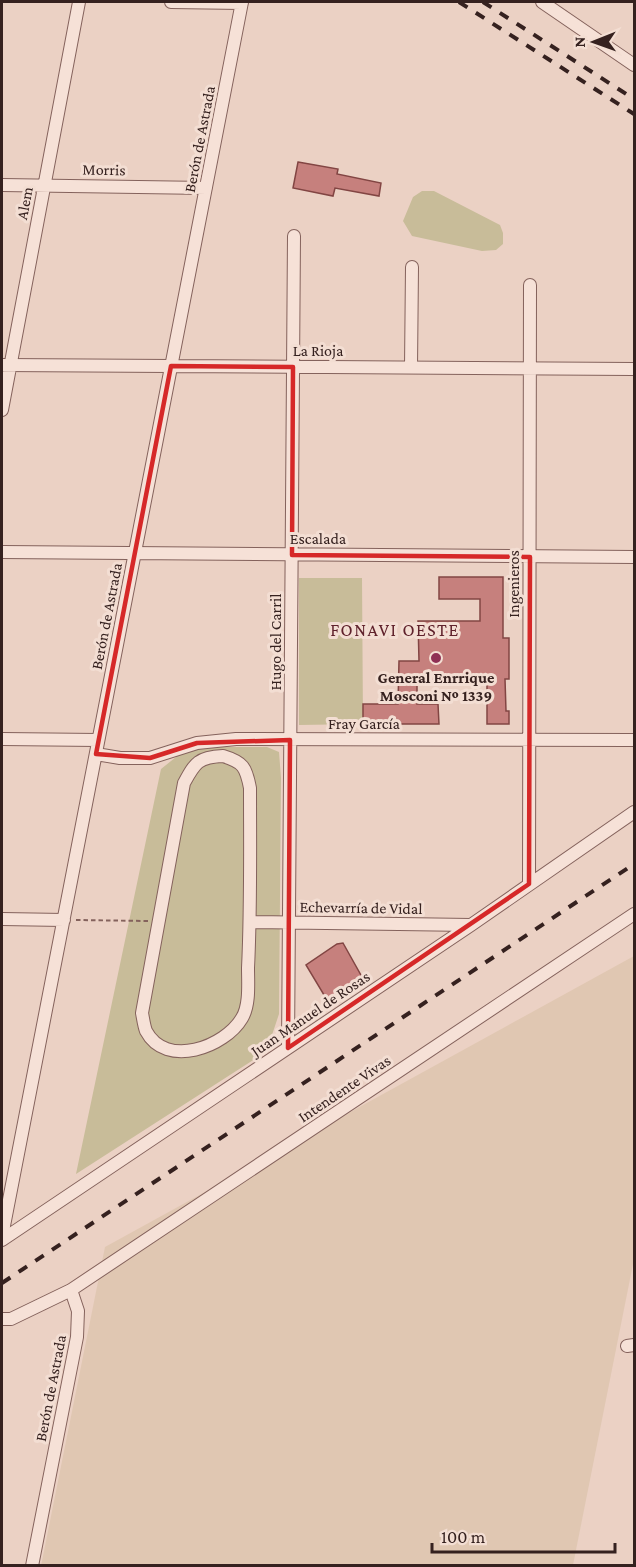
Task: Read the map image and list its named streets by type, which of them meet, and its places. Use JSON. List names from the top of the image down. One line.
{"streets":{"street":["Berón de Astrada","Morris","Alem","La Rioja","Escalada","Ingenieros","Hugo del Carril","Fray García","Echevarría de Vidal","Juan Manuel de Rosas","Intendente Vivas"]},"crossings":[["Berón de Astrada","Morris"],["Berón de Astrada","La Rioja"],["Berón de Astrada","Escalada"],["Berón de Astrada","Fray García"],["Berón de Astrada","Juan Manuel de Rosas"],["Berón de Astrada","Intendente Vivas"],["Morris","Alem"],["Alem","La Rioja"],["La Rioja","Ingenieros"],["La Rioja","Hugo del Carril"],["Escalada","Ingenieros"],["Escalada","Hugo del Carril"],["Ingenieros","Fray García"],["Ingenieros","Juan Manuel de Rosas"],["Hugo del Carril","Fray García"],["Hugo del Carril","Echevarría de Vidal"],["Hugo del Carril","Juan Manuel de Rosas"],["Echevarría de Vidal","Juan Manuel de Rosas"]],"districts":["FONAVI OESTE"],"places":["General Enrrique Mosconi Nº 1339"],"scale_bar":"100 m","north":"left"}
